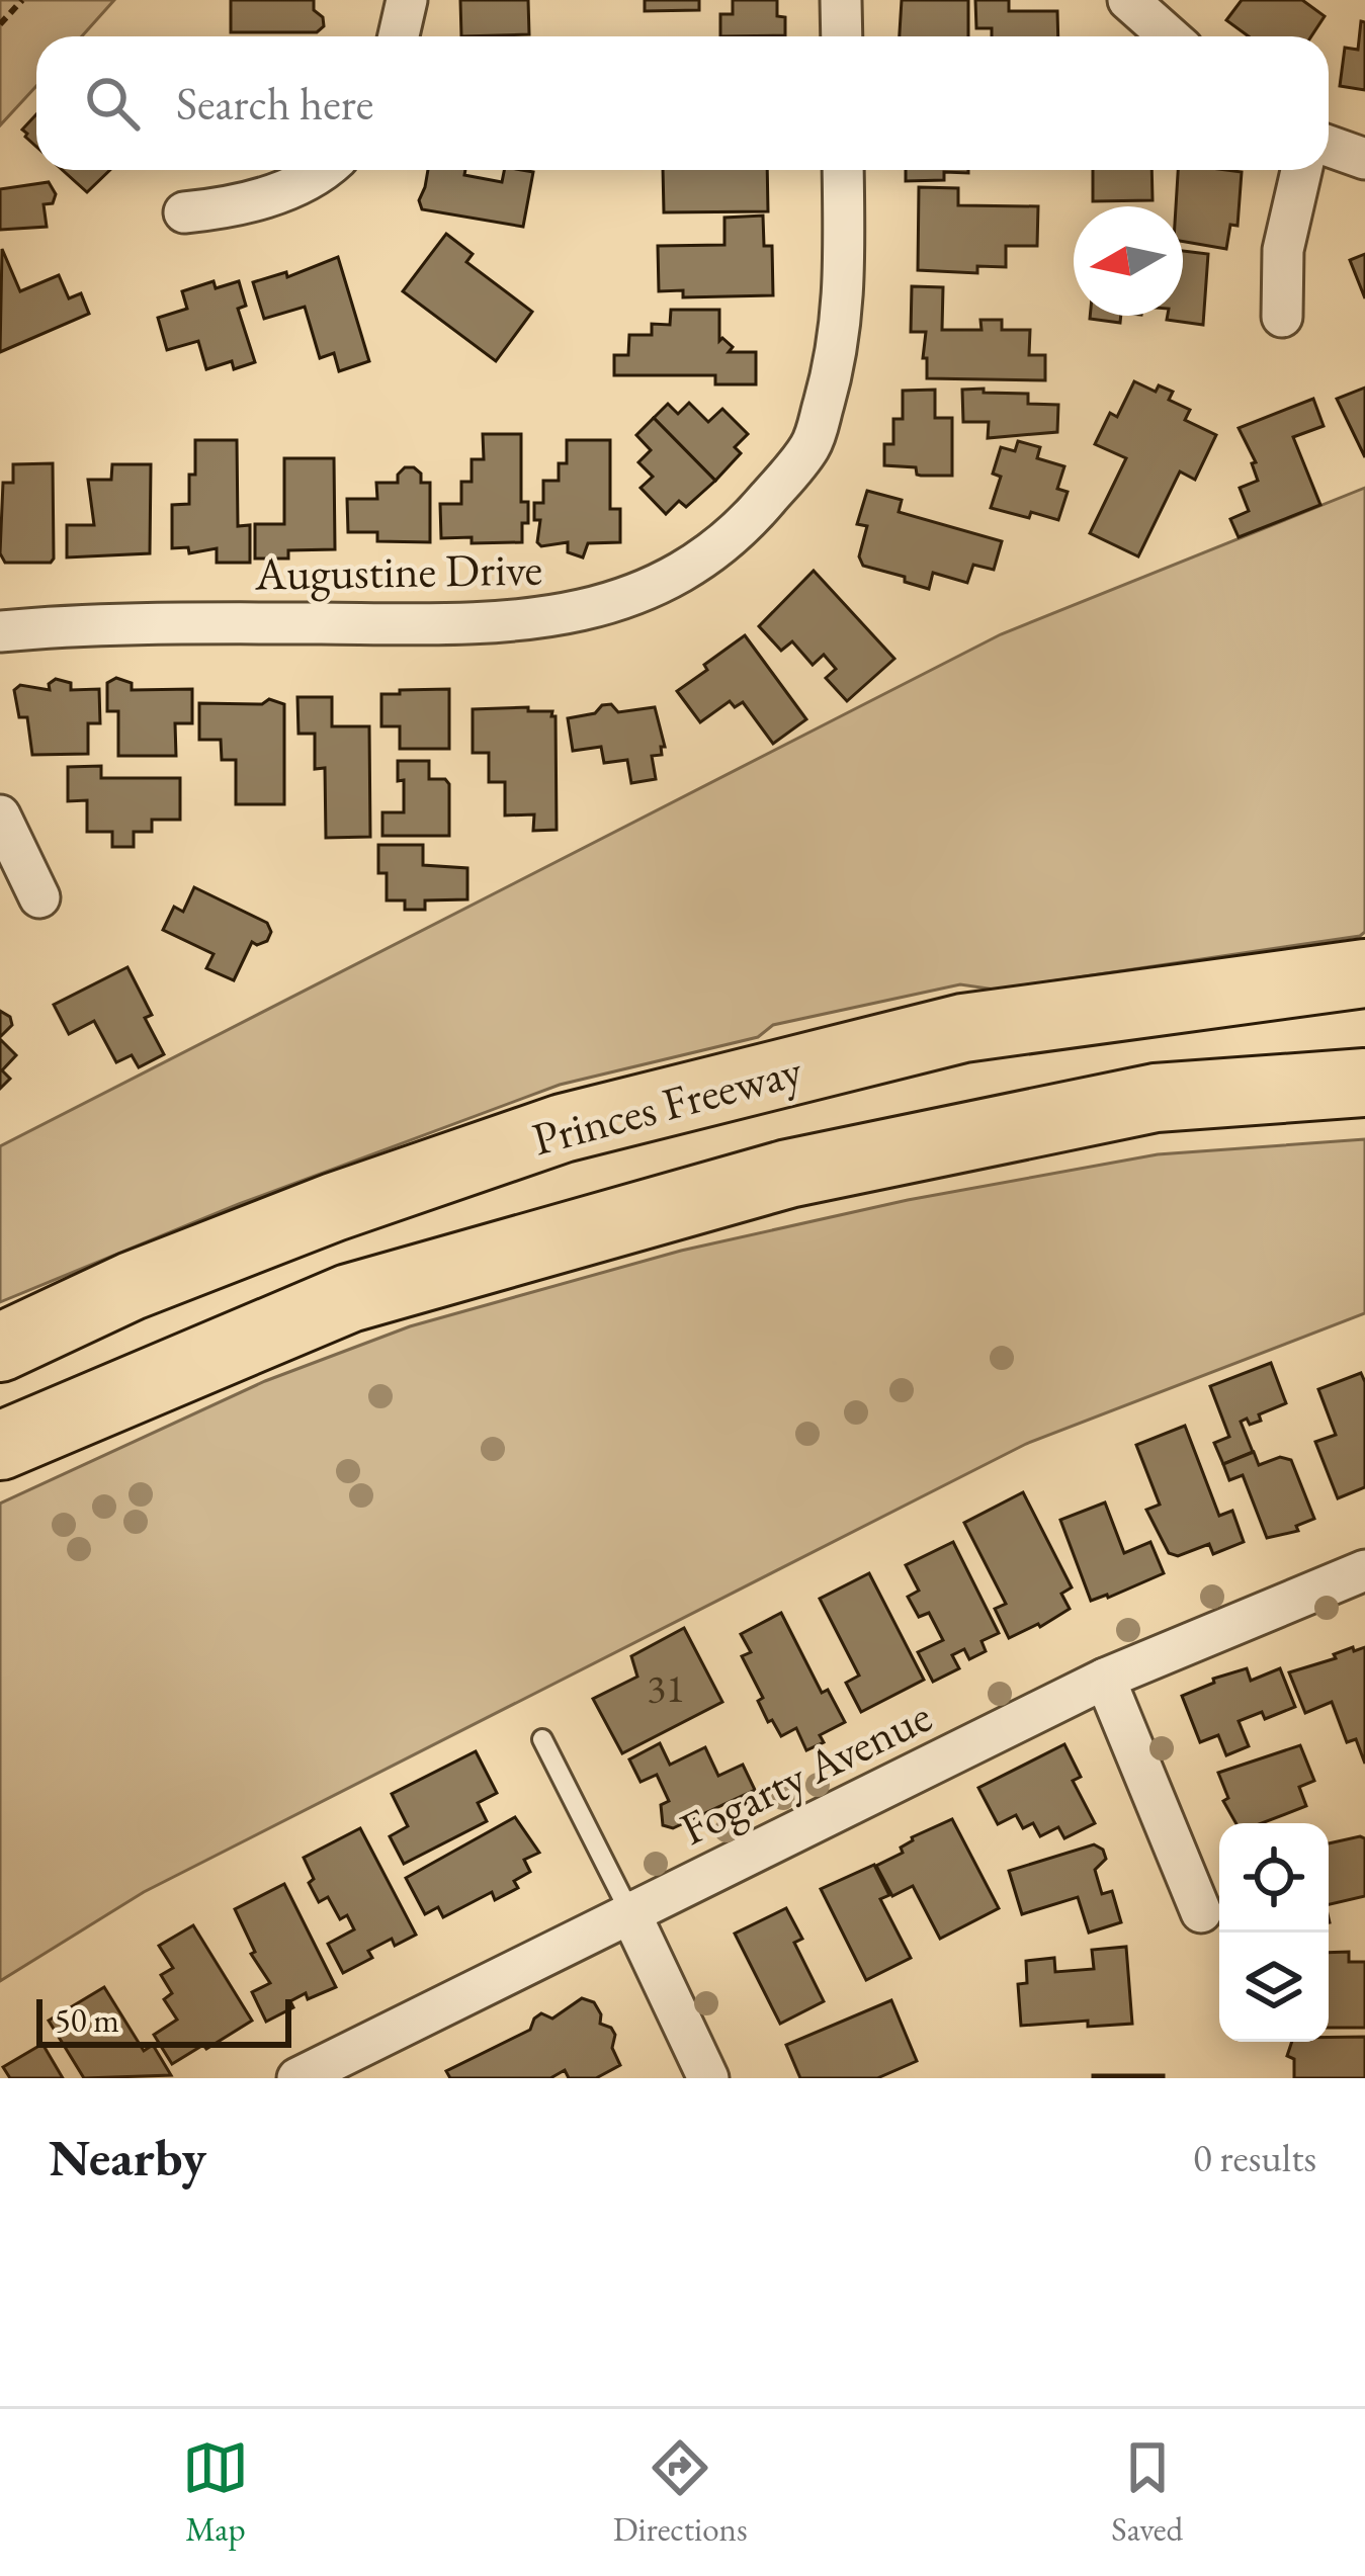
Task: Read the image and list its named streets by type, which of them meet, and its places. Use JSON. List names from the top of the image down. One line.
{"streets":{"highway":["Princes Freeway"],"street":["Augustine Drive","Fogarty Avenue"]},"house_numbers":["31"],"scale_bar":"50 m","north":"left","page":{"search":"Search here","scale":"50 m","heading":["Nearby","0 results"],"nav":["Map","Directions","Saved"]}}
